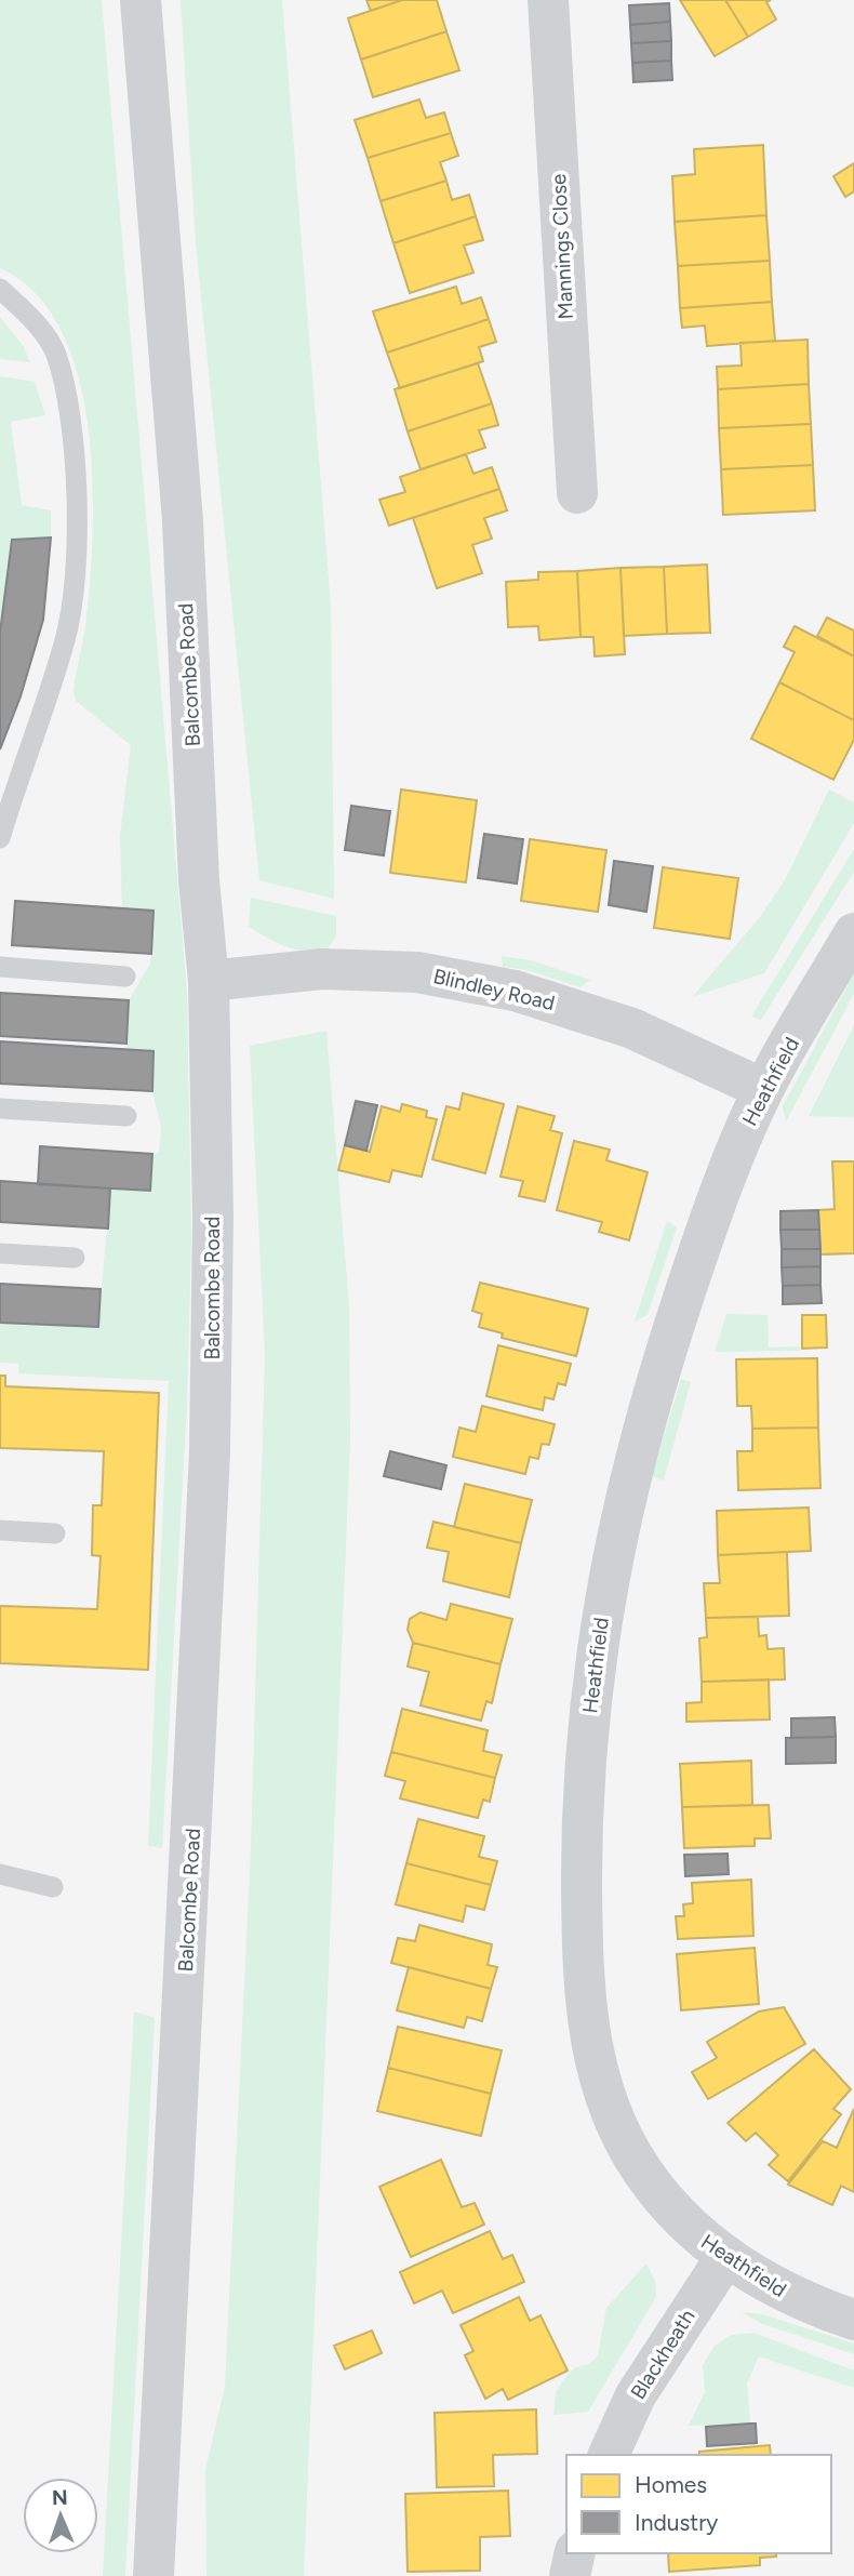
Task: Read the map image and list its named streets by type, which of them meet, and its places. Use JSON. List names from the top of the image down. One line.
{"streets":{"main road":["Balcombe Road"],"street":["Mannings Close","Blindley Road","Heathfield","Blackheath"]},"crossings":[["Balcombe Road","Blindley Road"],["Blindley Road","Heathfield"],["Heathfield","Blackheath"]],"legend":["Homes","Industry"],"north":"top"}
